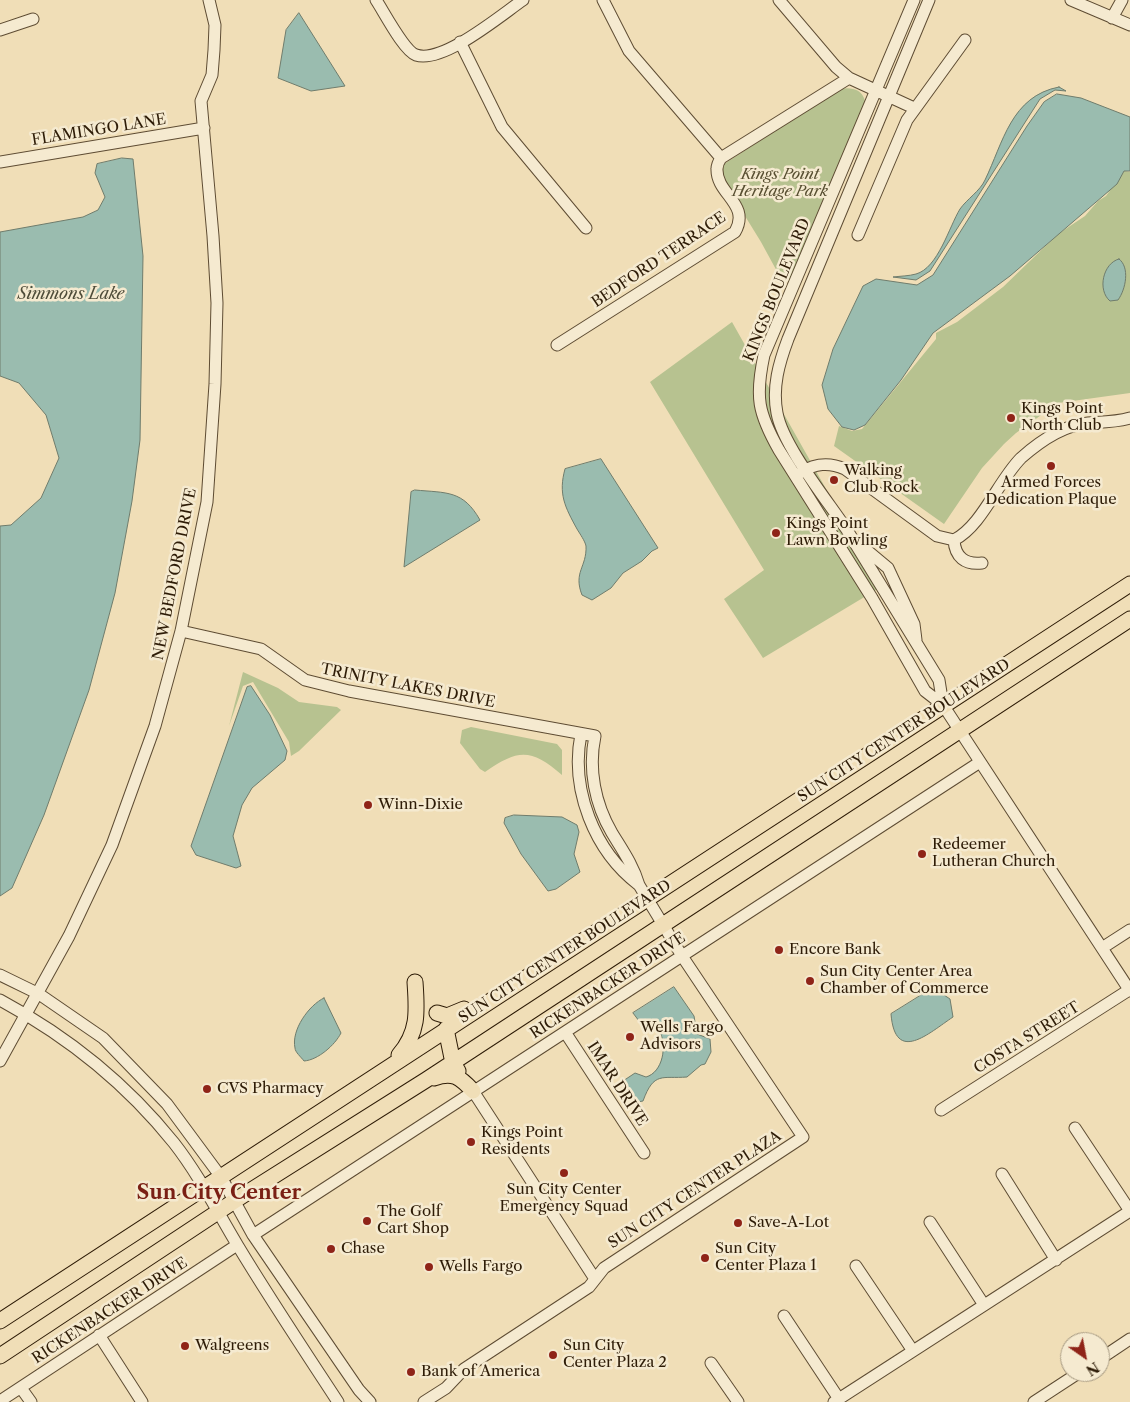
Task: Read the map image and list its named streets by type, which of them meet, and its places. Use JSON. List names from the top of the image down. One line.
{"streets":{"main road":["SUN CITY CENTER BOULEVARD"],"street":["FLAMINGO LANE","BEDFORD TERRACE","KINGS BOULEVARD","NEW BEDFORD DRIVE","TRINITY LAKES DRIVE","RICKENBACKER DRIVE","COSTA STREET","IMAR DRIVE","SUN CITY CENTER PLAZA"]},"crossings":[["FLAMINGO LANE","NEW BEDFORD DRIVE"],["KINGS BOULEVARD","SUN CITY CENTER BOULEVARD"],["KINGS BOULEVARD","RICKENBACKER DRIVE"],["KINGS BOULEVARD","COSTA STREET"],["NEW BEDFORD DRIVE","TRINITY LAKES DRIVE"],["TRINITY LAKES DRIVE","SUN CITY CENTER BOULEVARD"],["TRINITY LAKES DRIVE","SUN CITY CENTER PLAZA"],["SUN CITY CENTER BOULEVARD","SUN CITY CENTER PLAZA"],["RICKENBACKER DRIVE","IMAR DRIVE"],["RICKENBACKER DRIVE","SUN CITY CENTER PLAZA"]],"districts":["Sun City Center"],"water":["Simmons Lake"],"parks":["Kings Point Heritage Park"],"places":["Kings Point North Club","Armed Forces Dedication Plaque","Walking Club Rock","Kings Point Lawn Bowling","Winn-Dixie","Redeemer Lutheran Church","Encore Bank","Sun City Center Area Chamber of Commerce","Wells Fargo Advisors","CVS Pharmacy","Kings Point Residents","Sun City Center Emergency Squad","The Golf Cart Shop","Save-A-Lot","Chase","Sun City Center Plaza 1","Wells Fargo","Walgreens","Sun City Center Plaza 2","Bank of America"],"north":"bottom right"}
